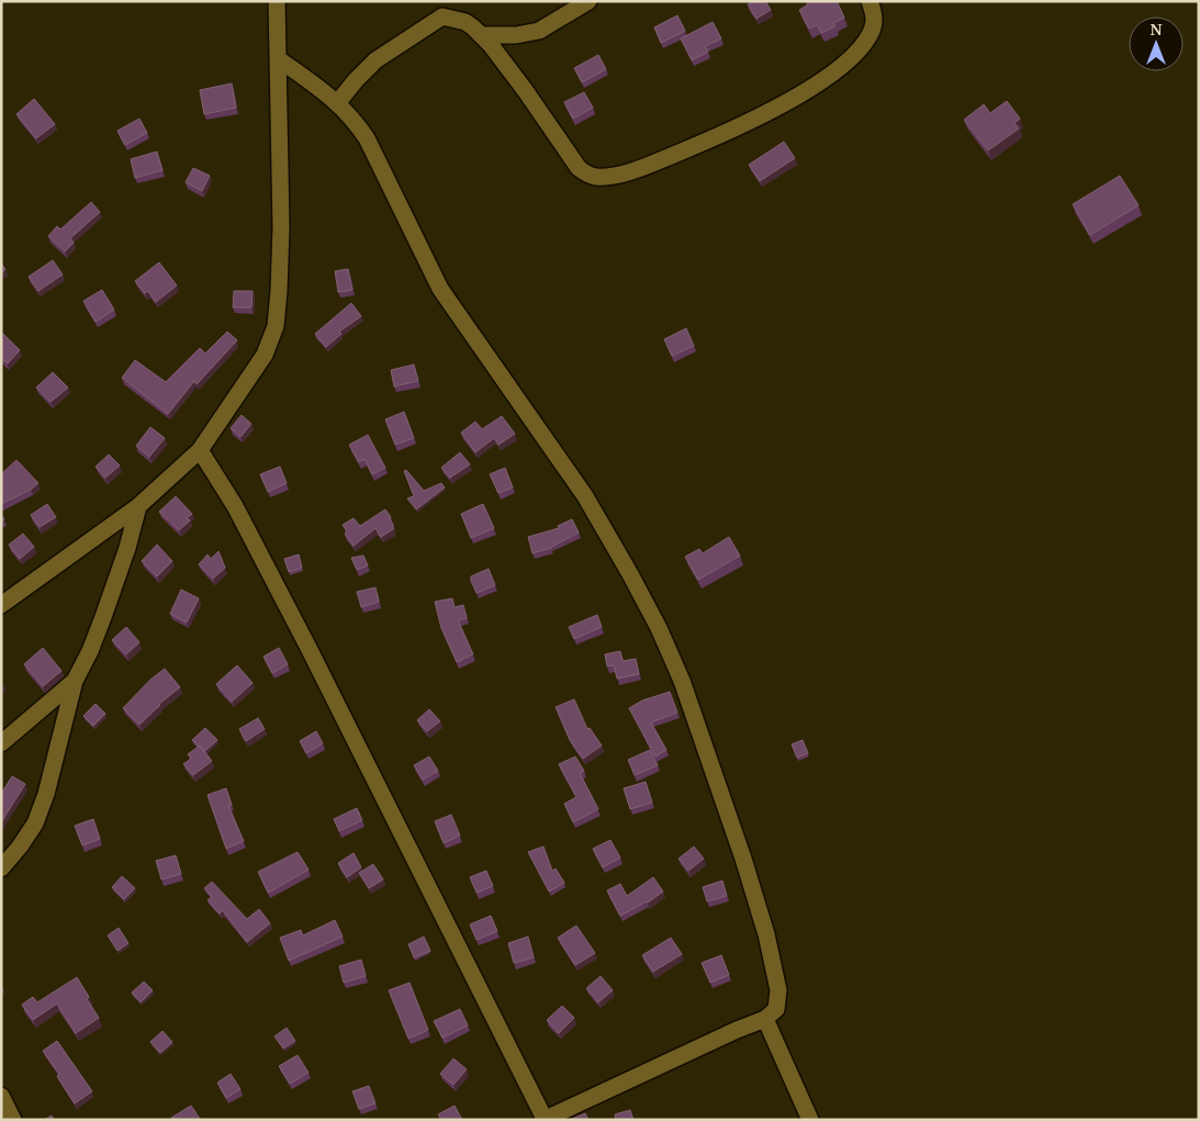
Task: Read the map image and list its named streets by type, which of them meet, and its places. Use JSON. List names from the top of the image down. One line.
{"north":"top"}
